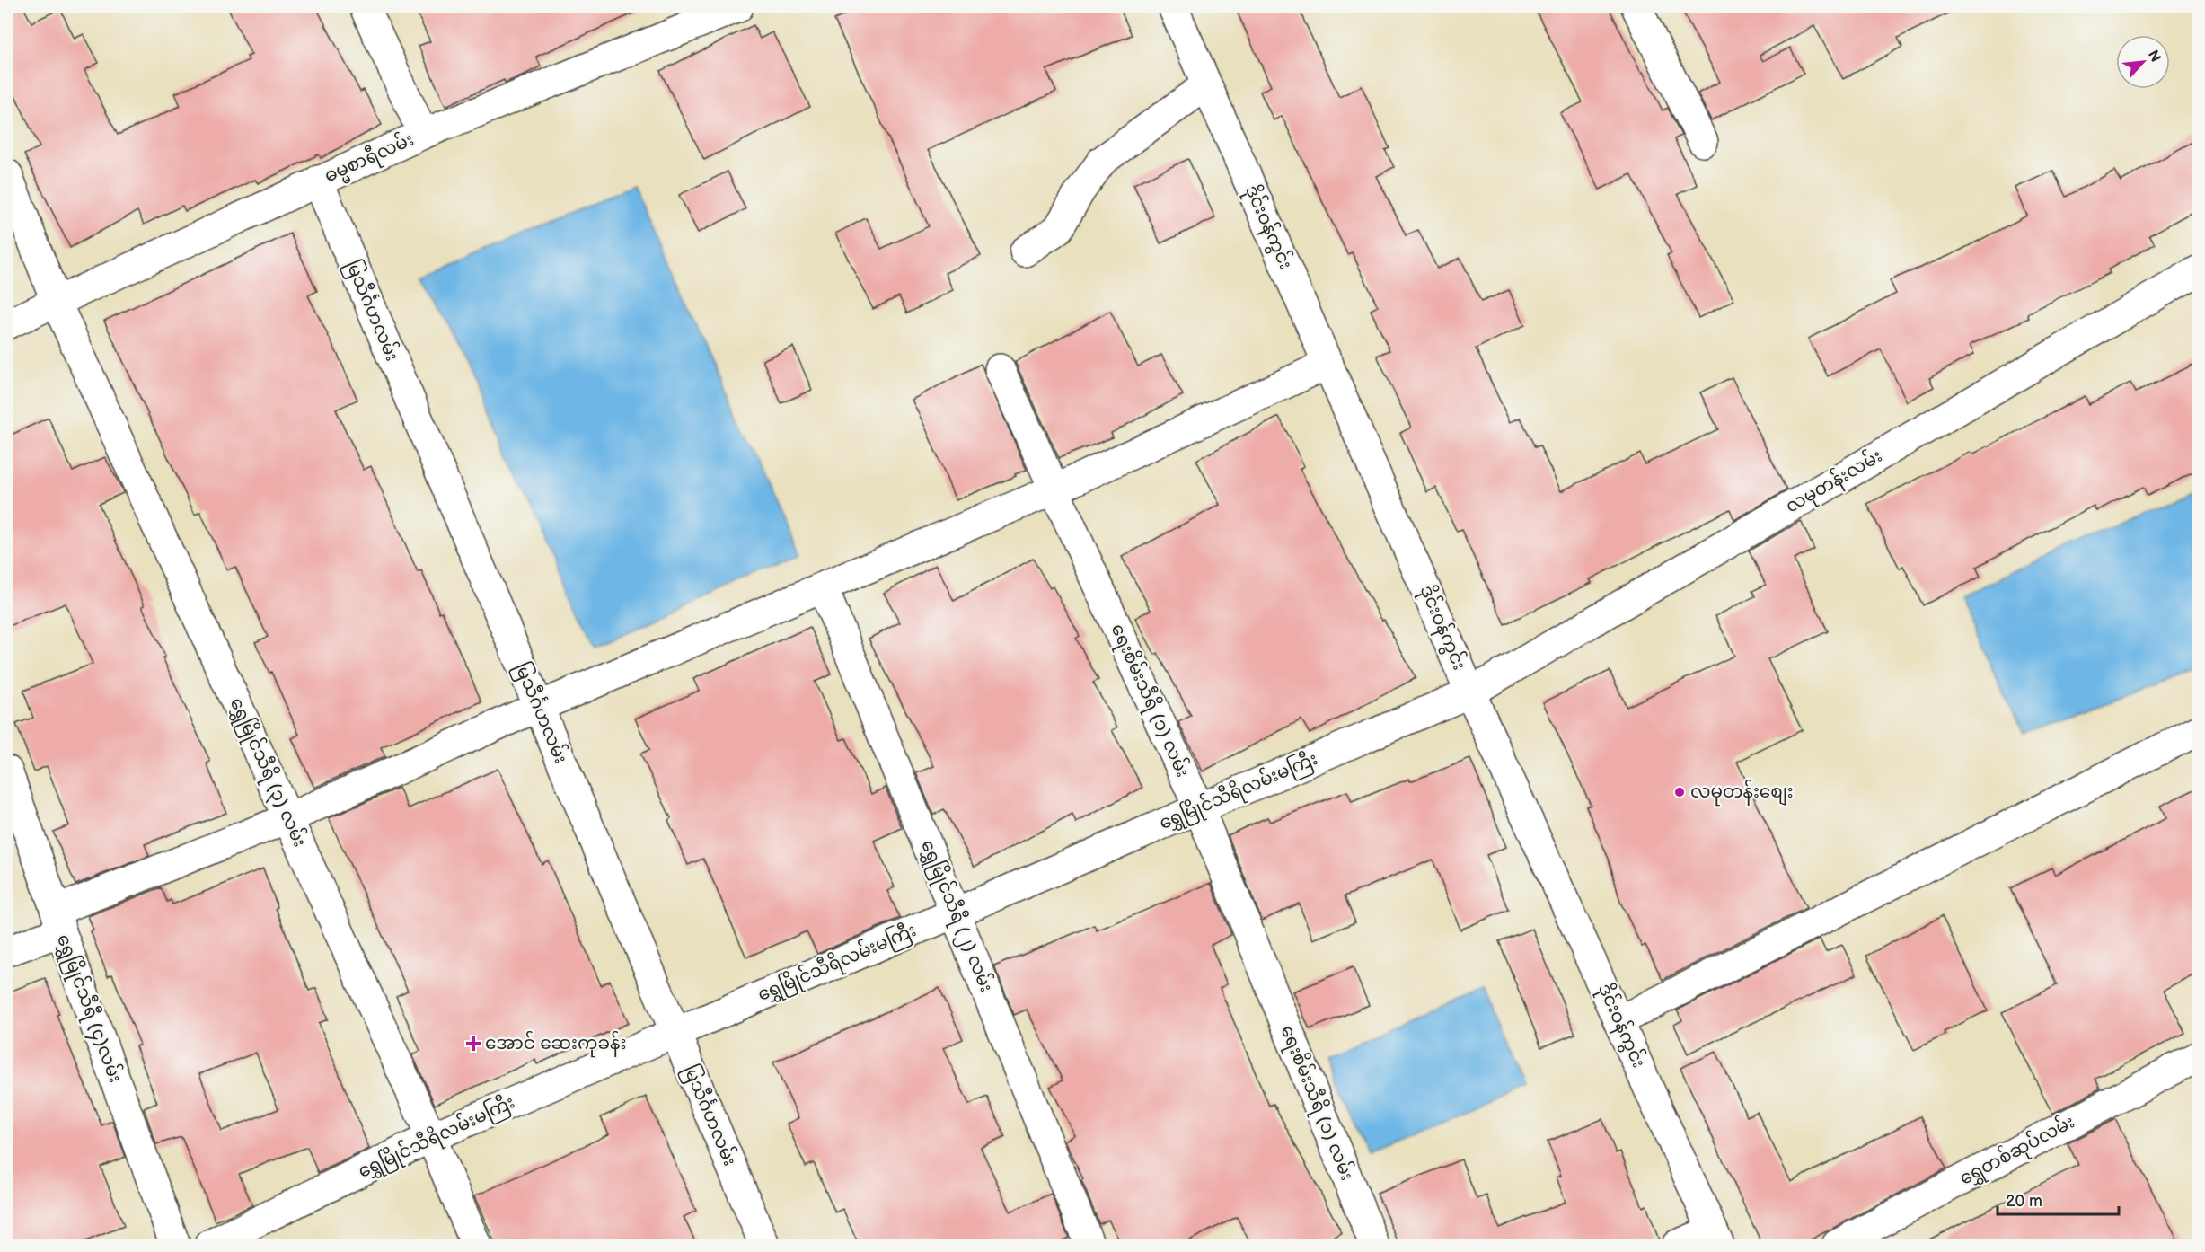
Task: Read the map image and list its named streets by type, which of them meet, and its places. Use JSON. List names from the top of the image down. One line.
{"streets":{"street":["ဓမ္မစာရီလမ်း","ဒိုင်းဝန်ကွင်း","မြသီင်္ဂဟလမ်း","လမုတန်းလမ်း","ရေးစိမ်းသီရိ (၁) လမ်း","ရွှေမြိုင်သီရိ (၃) လမ်း","ရွှေမြိုင်သီရိလမ်းမကြီး","ရွှေမြိုင်သီရီ (၂) လမ်း","ရွှေမြိုင်သီရီ (၄)လမ်း","ရွှေတစ်ဆုပ်လမ်း"]},"crossings":[["ဓမ္မစာရီလမ်း","မြသီင်္ဂဟလမ်း"],["ဓမ္မစာရီလမ်း","ရွှေမြိုင်သီရိ (၃) လမ်း"],["ဒိုင်းဝန်ကွင်း","လမုတန်းလမ်း"],["ဒိုင်းဝန်ကွင်း","ရွှေမြိုင်သီရိလမ်းမကြီး"],["မြသီင်္ဂဟလမ်း","ရွှေမြိုင်သီရိလမ်းမကြီး"],["လမုတန်းလမ်း","ရွှေမြိုင်သီရိလမ်းမကြီး"],["ရေးစိမ်းသီရိ (၁) လမ်း","ရွှေမြိုင်သီရိလမ်းမကြီး"],["ရွှေမြိုင်သီရိ (၃) လမ်း","ရွှေမြိုင်သီရိလမ်းမကြီး"],["ရွှေမြိုင်သီရိလမ်းမကြီး","ရွှေမြိုင်သီရီ (၂) လမ်း"]],"places":{"other":["လမုတန်းစျေး"],"health":["အောင် ဆေးကုခန်း"]},"scale_bar":"20 m","north":"top right"}
